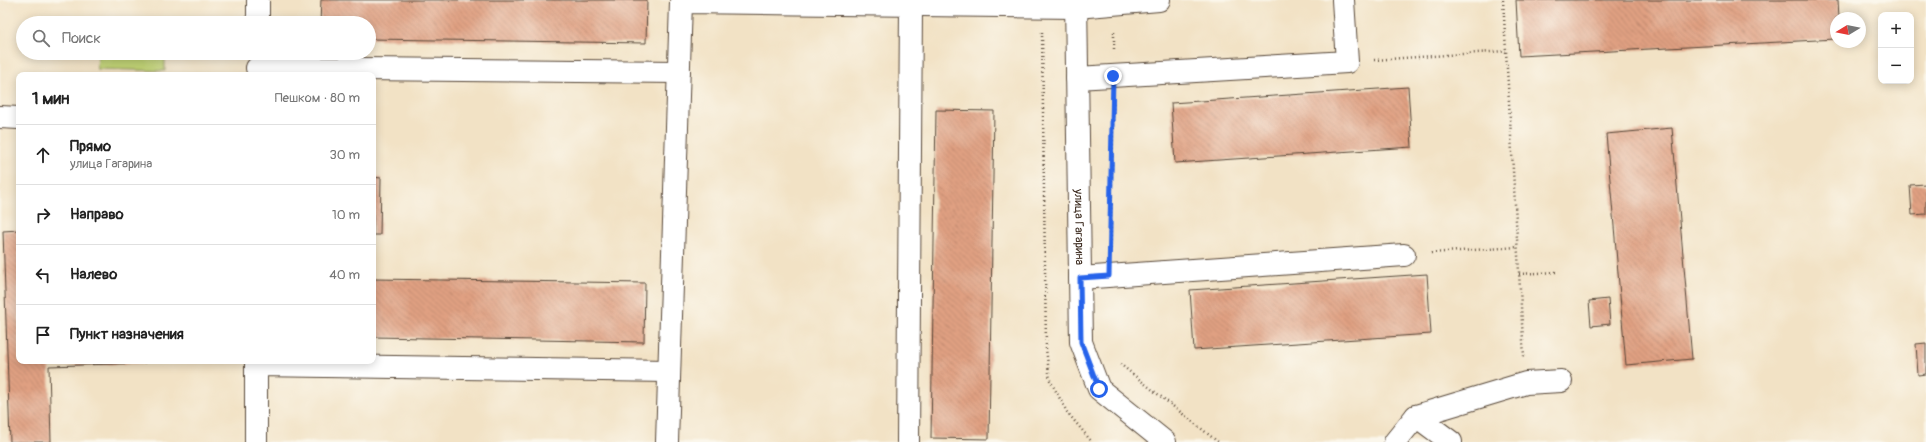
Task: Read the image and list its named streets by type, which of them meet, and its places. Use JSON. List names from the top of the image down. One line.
{"streets":{"street":["улица Гагарина"]},"north":"left","page":{"map_buttons":["+","−"],"search":"Поиск","heading":["1 мин","Пешком · 80 m"],"list":[["Прямо","улица Гагарина","30 m"],["Направо","10 m"],["Налево","40 m"],"Пункт назначения"]}}
